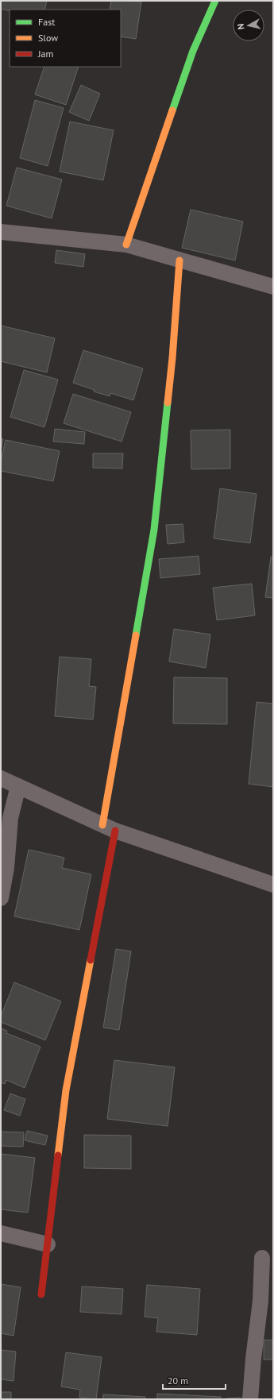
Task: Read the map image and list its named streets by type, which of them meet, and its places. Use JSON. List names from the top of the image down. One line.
{"legend":["Fast","Slow","Jam"],"scale_bar":"20 m","north":"left"}
